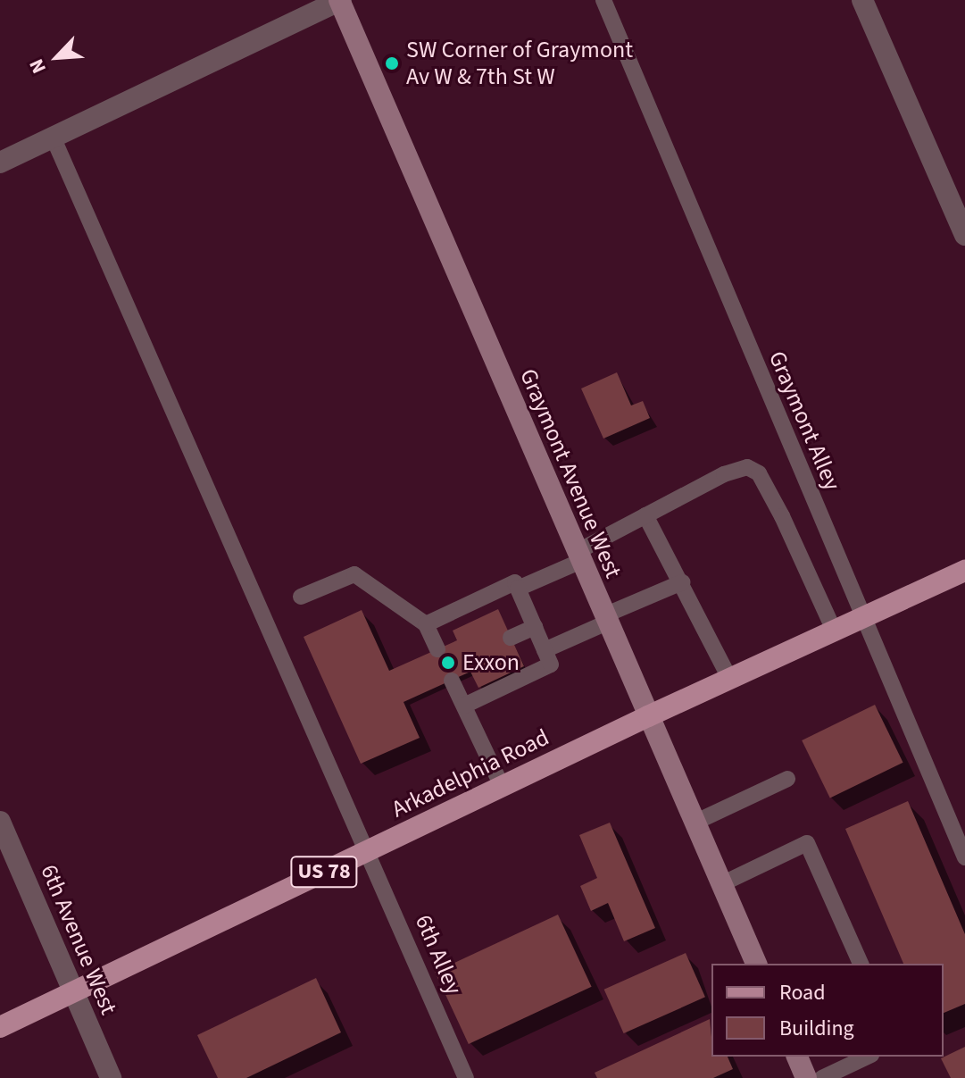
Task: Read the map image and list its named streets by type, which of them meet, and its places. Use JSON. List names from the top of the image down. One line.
{"streets":{"main road":["Graymont Avenue West","Arkadelphia Road","US 78"],"street":["6th Avenue West"],"lane":["Graymont Alley","6th Alley"]},"crossings":[["Graymont Alley","Arkadelphia Road"],["Graymont Avenue West","Arkadelphia Road"],["Arkadelphia Road","6th Avenue West"],["Arkadelphia Road","6th Alley"]],"places":["SW Corner of Graymont Av W & 7th St W","Exxon"],"legend":["Road","Building"],"north":"bottom left"}
